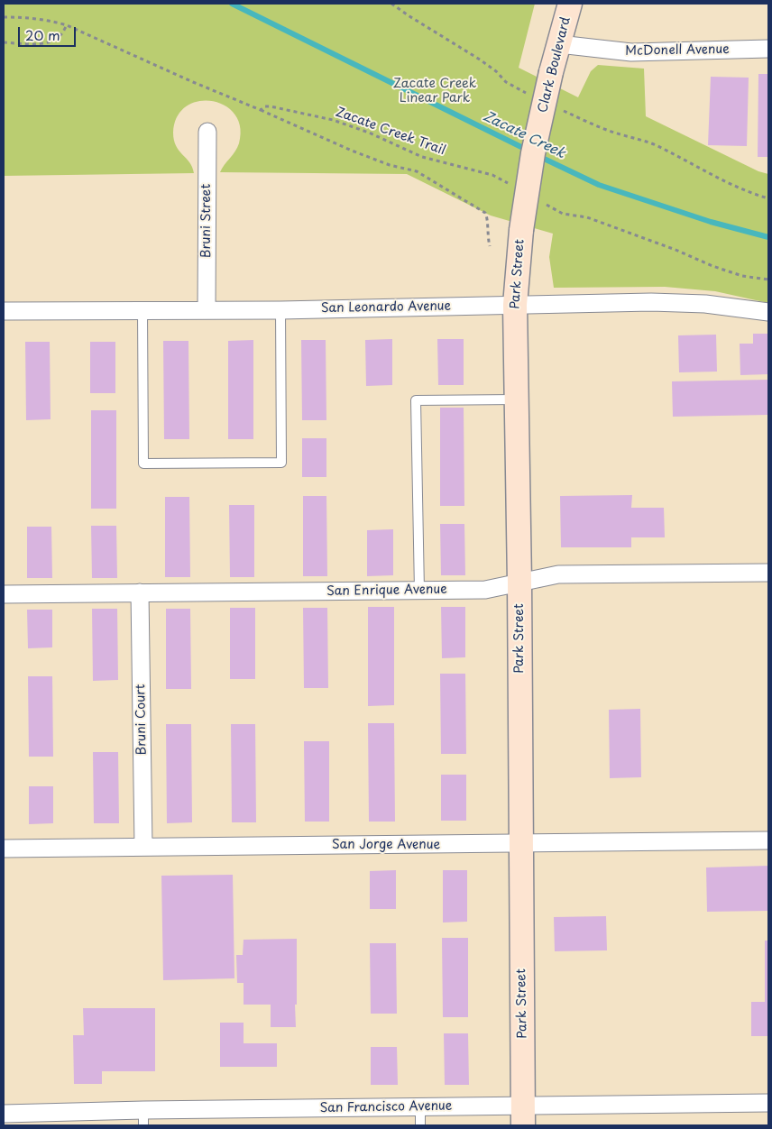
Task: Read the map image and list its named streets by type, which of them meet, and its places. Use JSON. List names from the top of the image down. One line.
{"streets":{"main road":["Clark Boulevard","Park Street"],"street":["McDonell Avenue","Bruni Street","San Leonardo Avenue","San Enrique Avenue","Bruni Court","San Jorge Avenue","San Francisco Avenue"],"path":["Zacate Creek Trail"]},"crossings":[["McDonell Avenue","Clark Boulevard"],["Clark Boulevard","Park Street"],["Bruni Street","San Leonardo Avenue"],["Park Street","San Leonardo Avenue"],["Park Street","San Enrique Avenue"],["Park Street","San Jorge Avenue"],["Park Street","San Francisco Avenue"],["San Enrique Avenue","Bruni Court"],["Bruni Court","San Jorge Avenue"]],"water":["Zacate Creek"],"parks":["Zacate Creek Linear Park"],"scale_bar":"20 m"}
